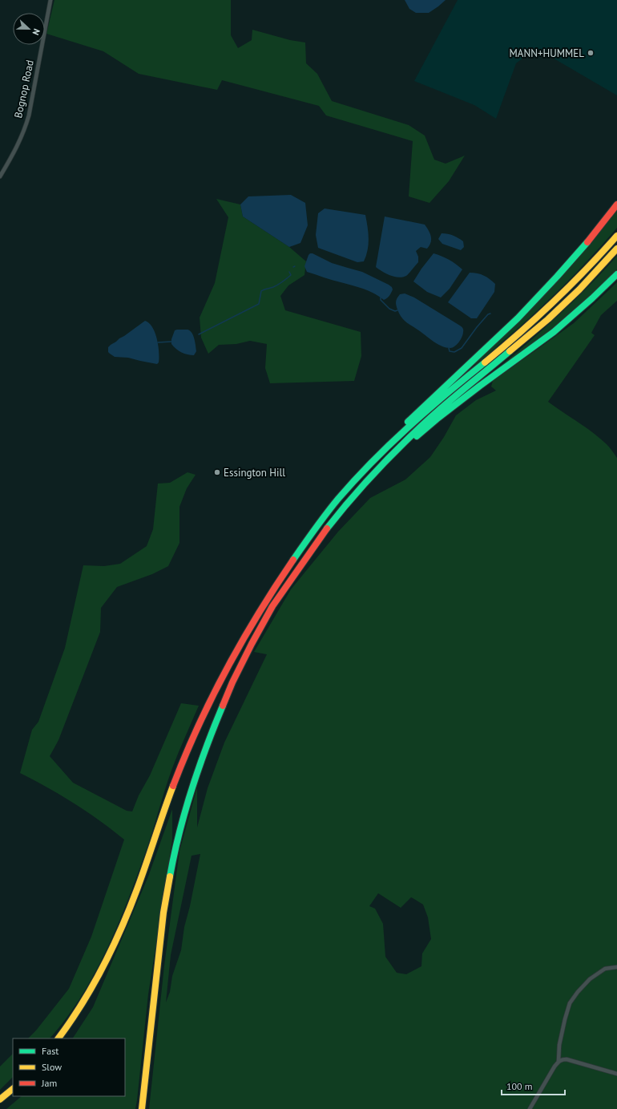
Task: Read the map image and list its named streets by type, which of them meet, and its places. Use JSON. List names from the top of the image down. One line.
{"streets":{"street":["Bognop Road"]},"places":["MANN+HUMMEL","Essington Hill"],"legend":["Fast","Slow","Jam"],"scale_bar":"100 m","north":"right"}
